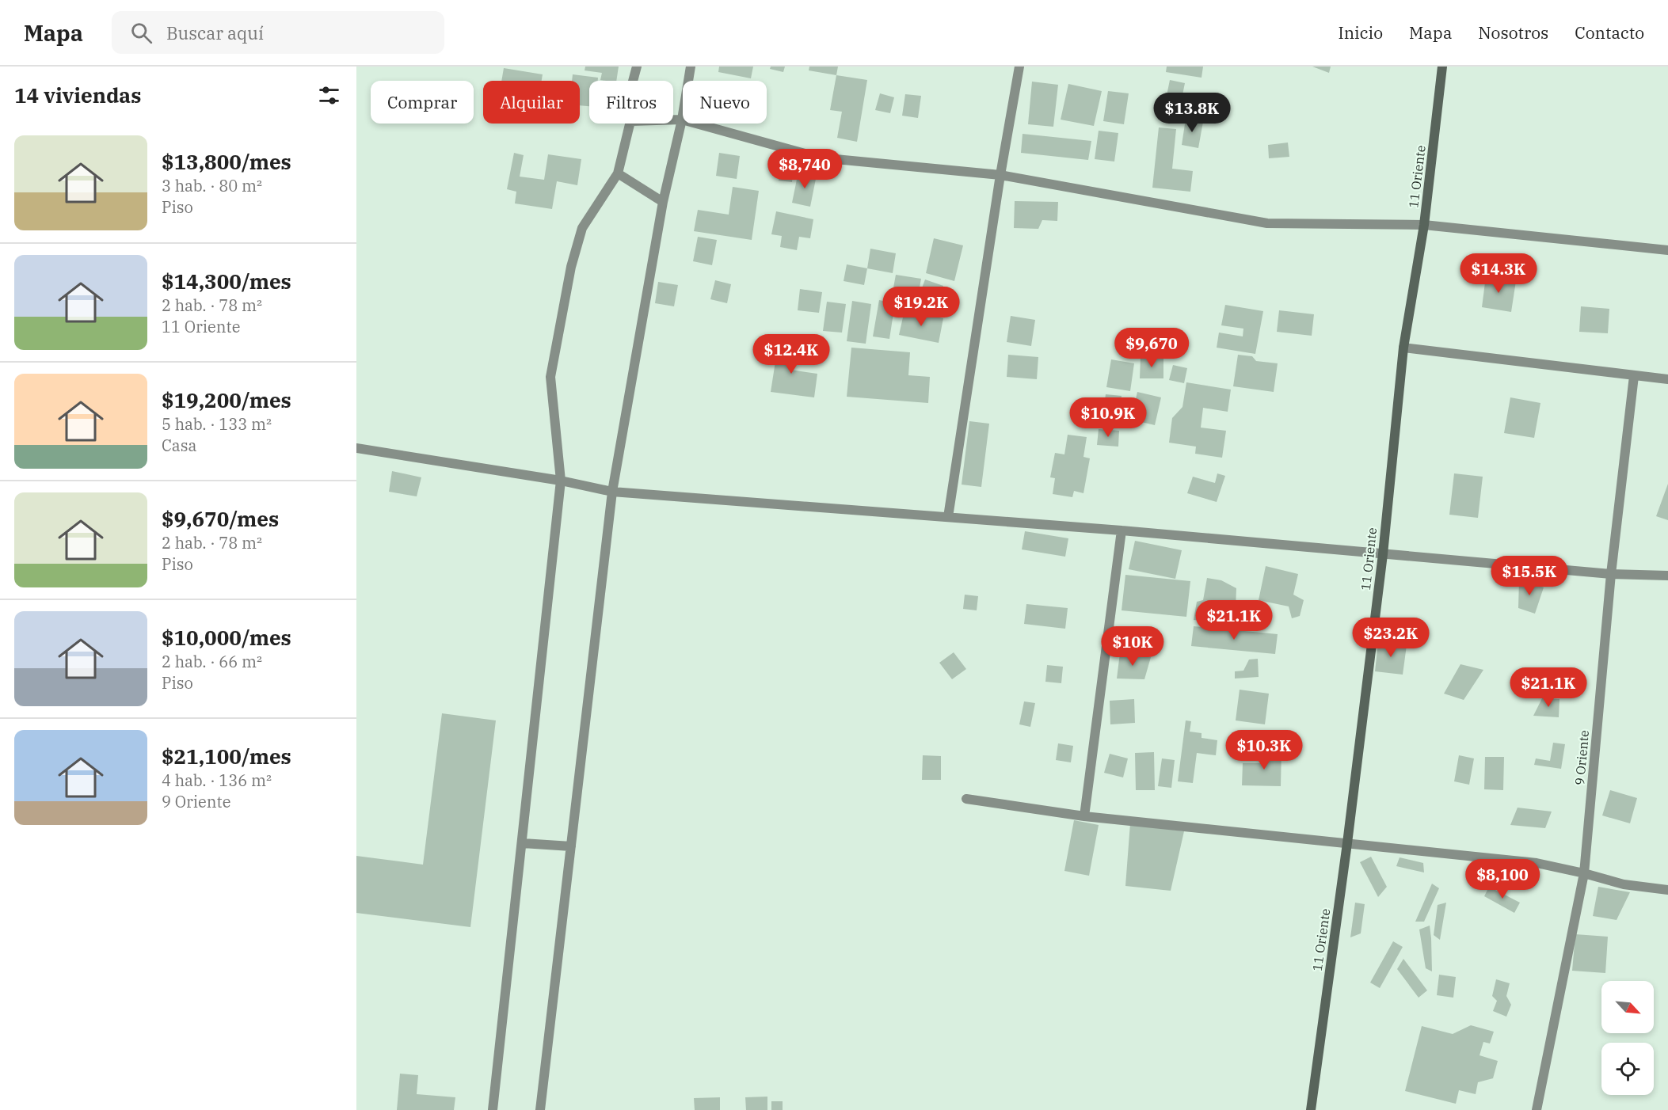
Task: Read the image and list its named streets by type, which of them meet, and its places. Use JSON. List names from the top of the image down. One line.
{"streets":{"street":["11 Oriente","9 Oriente"]},"north":"bottom right","page":{"header":"Mapa","search":"Buscar aquí","nav":["Inicio","Mapa","Nosotros","Contacto"],"heading":"14 viviendas","chip":["Comprar","Alquilar","Filtros","Nuevo"],"price":["$13.8K","$8,740","$14.3K","$19.2K","$9,670","$12.4K","$10.9K","$15.5K","$21.1K","$23.2K","$10K","$21.1K","$10.3K","$8,100"],"list":[{"name":"$13,800/mes","note":"3 hab. · 80 m² · Piso"},{"name":"$14,300/mes","note":"2 hab. · 78 m² · 11 Oriente"},{"name":"$19,200/mes","note":"5 hab. · 133 m² · Casa"},{"name":"$9,670/mes","note":"2 hab. · 78 m² · Piso"},{"name":"$10,000/mes","note":"2 hab. · 66 m² · Piso"},{"name":"$21,100/mes","note":"4 hab. · 136 m² · 9 Oriente"}]}}
